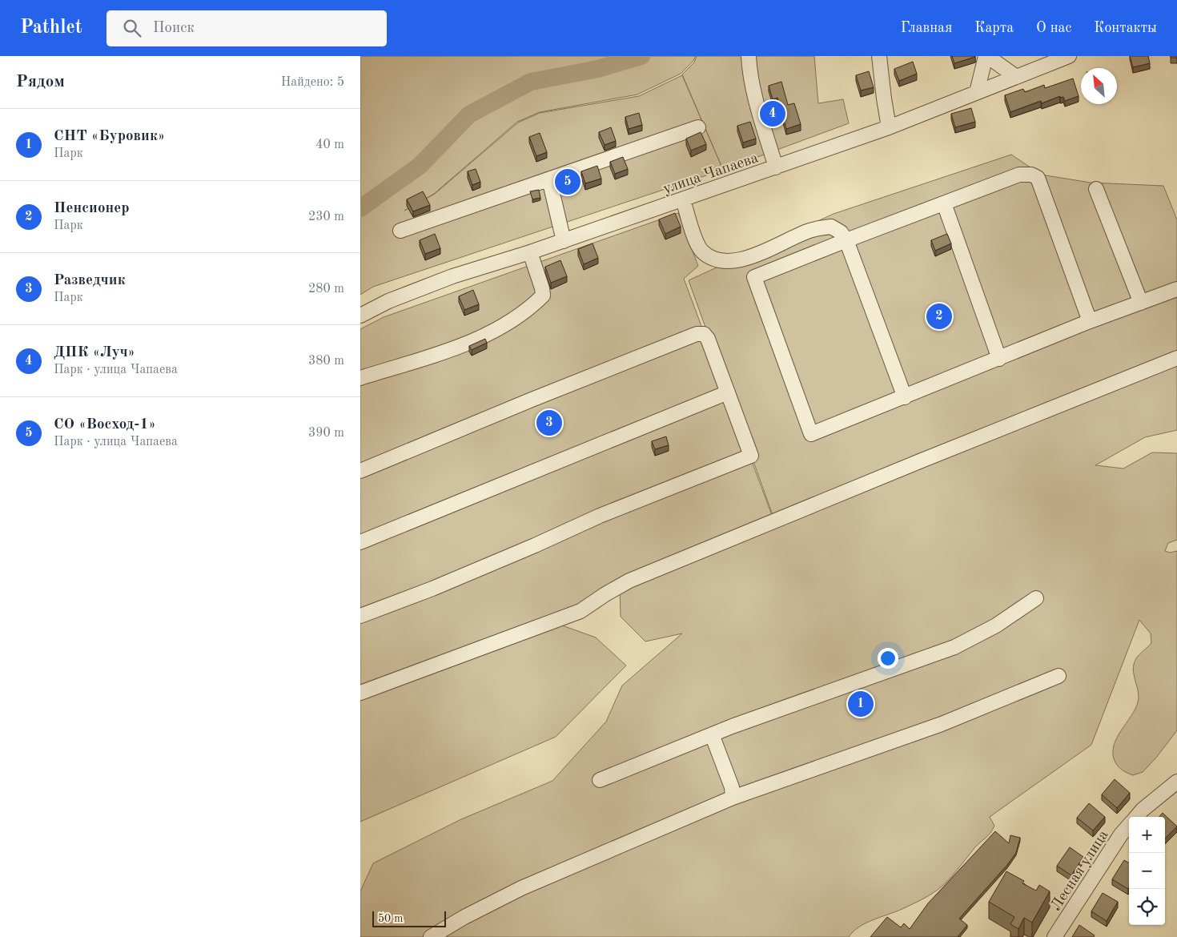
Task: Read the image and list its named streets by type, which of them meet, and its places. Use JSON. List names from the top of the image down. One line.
{"streets":{"street":["улица Чапаева","Лесная улица"]},"scale_bar":"50 m","north":"top left","page":{"header":"Pathlet","search":"Поиск","nav":["Главная","Карта","О нас","Контакты"],"heading":["Рядом","Найдено: 5"],"pins":["4","5","2","3","1"],"list":[{"mark":"1","name":"СНТ «Буровик»","note":"Парк","value":"40 m"},{"mark":"2","name":"Пенсионер","note":"Парк","value":"230 m"},{"mark":"3","name":"Разведчик","note":"Парк","value":"280 m"},{"mark":"4","name":"ДПК «Луч»","note":"Парк · улица Чапаева","value":"380 m"},{"mark":"5","name":"СО «Восход-1»","note":"Парк · улица Чапаева","value":"390 m"}],"map_buttons":["+","−"],"scale":"50 m"}}
